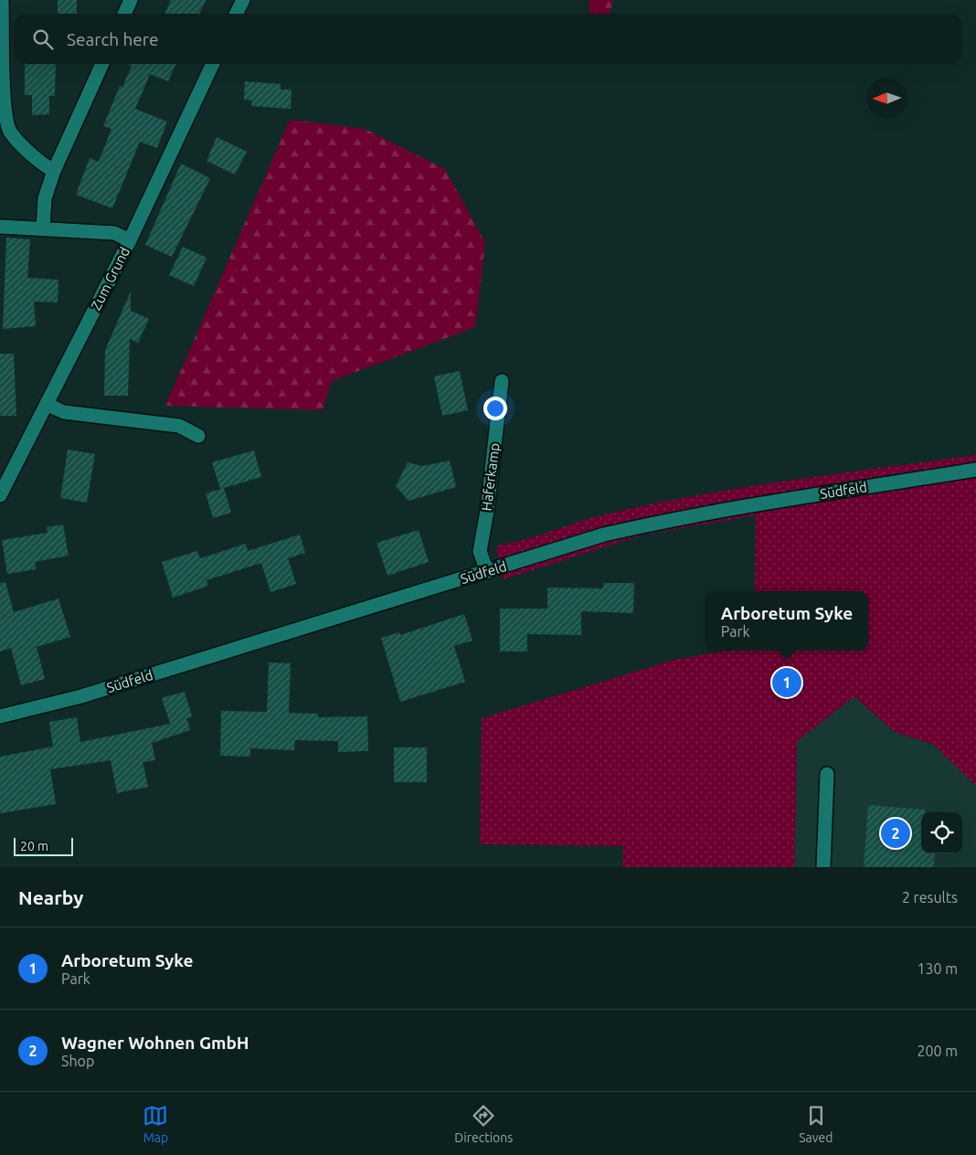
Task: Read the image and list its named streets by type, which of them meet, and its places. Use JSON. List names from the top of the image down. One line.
{"streets":{"street":["Zum Grund","Haferkamp","Südfeld"]},"crossings":[["Haferkamp","Südfeld"]],"scale_bar":"20 m","north":"left","page":{"search":"Search here","popup":["Arboretum Syke","Park"],"pins":["1","2"],"scale":"20 m","heading":["Nearby","2 results"],"list":[{"mark":"1","name":"Arboretum Syke","note":"Park","value":"130 m"},{"mark":"2","name":"Wagner Wohnen GmbH","note":"Shop","value":"200 m"}],"nav":["Map","Directions","Saved"]}}
